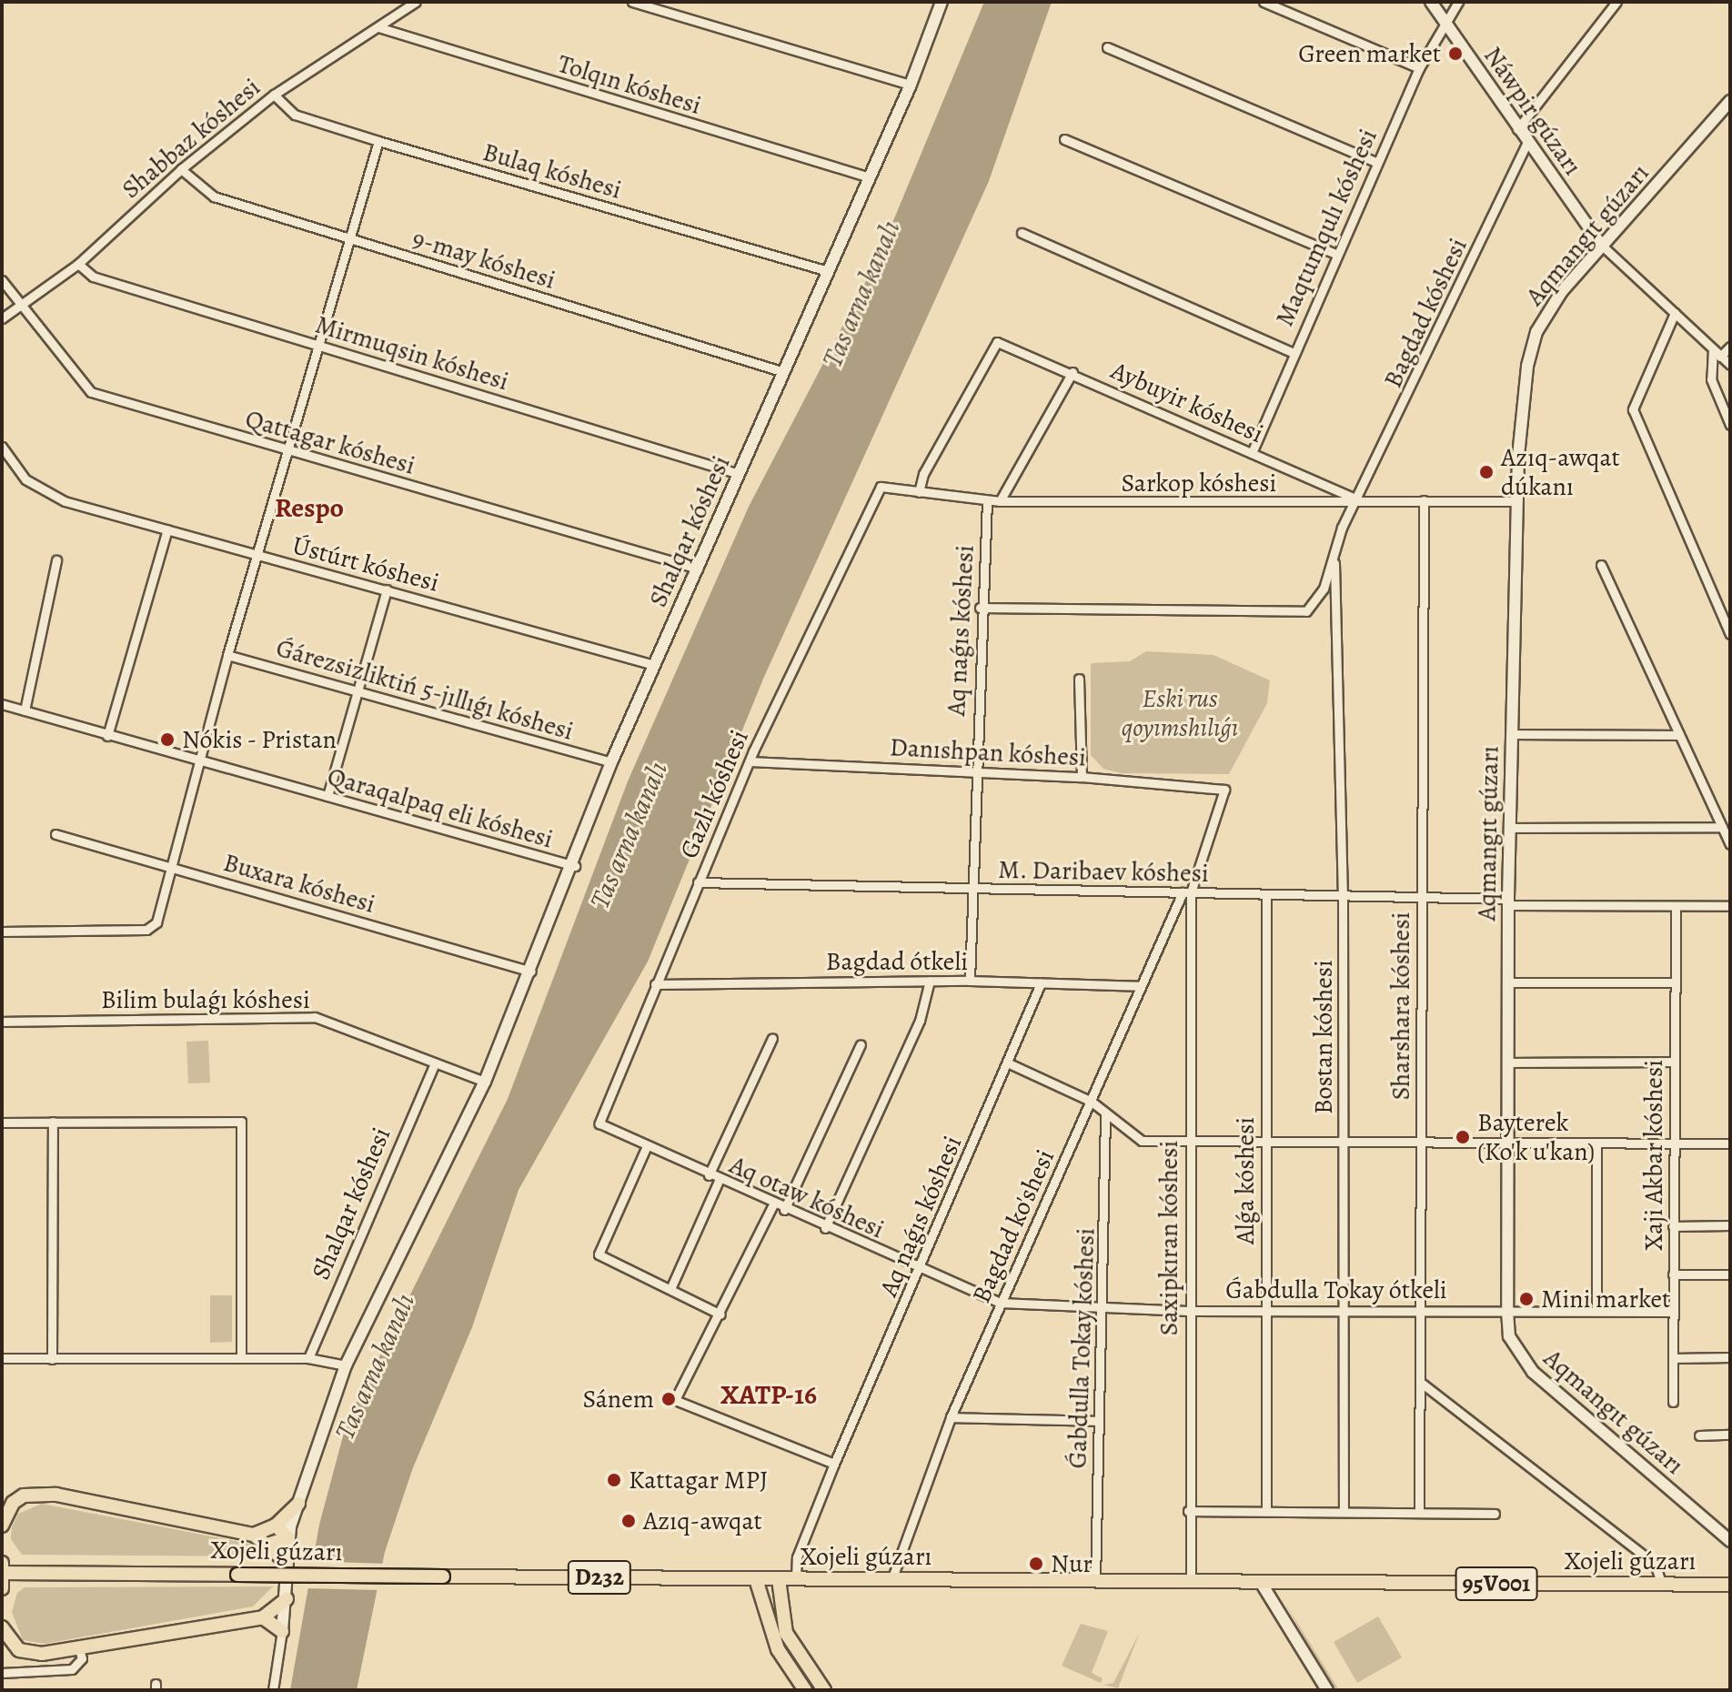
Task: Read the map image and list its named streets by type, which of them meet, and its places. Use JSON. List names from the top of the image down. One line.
{"streets":{"main road":["Xojeli gúzarı","D232","95V001"],"street":["Tolqın kóshesi","Náwpir gúzarı","Shabbaz kóshesi","Bulaq kóshesi","Maqtumqulı kóshesi","Aqmangıt gúzarı","9-may kóshesi","Bagdad kóshesi","Mirmuqsin kóshesi","Aybuyir kóshesi","Qattagar kóshesi","Sarkop kóshesi","Shalqar kóshesi","Ústúrt kóshesi","Aq naǵıs kóshesi","Ǵárezsizliktiń 5-jıllıǵı kóshesi","Danıshpan kóshesi","Gazlı kóshesi","Qaraqalpaq eli kóshesi","M. Daribaev kóshesi","Buxara kóshesi","Bagdad ótkeli","Bilim bulaǵı kóshesi","Sharshara kóshesi","Bostan kóshesi","Xaji Akbar kóshesi","Alǵa kóshesi","Aq otaw kóshesi","Bagdad ko'shesi","Saxipkıran kóshesi","Ǵabdulla Tokay ótkeli","Ǵabdulla Tokay kóshesi"]},"crossings":[["Tolqın kóshesi","Shabbaz kóshesi"],["Tolqın kóshesi","Shalqar kóshesi"],["Náwpir gúzarı","Maqtumqulı kóshesi"],["Náwpir gúzarı","Aqmangıt gúzarı"],["Náwpir gúzarı","Bagdad kóshesi"],["Shabbaz kóshesi","Bulaq kóshesi"],["Shabbaz kóshesi","9-may kóshesi"],["Shabbaz kóshesi","Mirmuqsin kóshesi"],["Shabbaz kóshesi","Qattagar kóshesi"],["Bulaq kóshesi","Shalqar kóshesi"],["Maqtumqulı kóshesi","Aybuyir kóshesi"],["Aqmangıt gúzarı","Sarkop kóshesi"],["Aqmangıt gúzarı","M. Daribaev kóshesi"],["Aqmangıt gúzarı","Ǵabdulla Tokay ótkeli"],["9-may kóshesi","Shalqar kóshesi"],["Bagdad kóshesi","Aybuyir kóshesi"],["Bagdad kóshesi","Sarkop kóshesi"],["Bagdad kóshesi","Bostan kóshesi"],["Mirmuqsin kóshesi","Shalqar kóshesi"],["Aybuyir kóshesi","Sarkop kóshesi"],["Qattagar kóshesi","Shalqar kóshesi"],["Sarkop kóshesi","Aq naǵıs kóshesi"],["Sarkop kóshesi","Gazlı kóshesi"],["Sarkop kóshesi","Sharshara kóshesi"],["Shalqar kóshesi","Ústúrt kóshesi"],["Shalqar kóshesi","Ǵárezsizliktiń 5-jıllıǵı kóshesi"],["Shalqar kóshesi","Qaraqalpaq eli kóshesi"],["Shalqar kóshesi","Buxara kóshesi"],["Shalqar kóshesi","Bilim bulaǵı kóshesi"],["Aq naǵıs kóshesi","Danıshpan kóshesi"],["Aq naǵıs kóshesi","M. Daribaev kóshesi"],["Aq naǵıs kóshesi","Bagdad ótkeli"],["Aq naǵıs kóshesi","Aq otaw kóshesi"],["Aq naǵıs kóshesi","Xojeli gúzarı"],["Danıshpan kóshesi","Gazlı kóshesi"],["Danıshpan kóshesi","M. Daribaev kóshesi"],["Danıshpan kóshesi","Bagdad ko'shesi"],["Danıshpan kóshesi","Saxipkıran kóshesi"],["Gazlı kóshesi","M. Daribaev kóshesi"],["Gazlı kóshesi","Bagdad ótkeli"],["Gazlı kóshesi","Aq otaw kóshesi"],["M. Daribaev kóshesi","Sharshara kóshesi"],["M. Daribaev kóshesi","Bostan kóshesi"],["M. Daribaev kóshesi","Xaji Akbar kóshesi"],["M. Daribaev kóshesi","Alǵa kóshesi"],["M. Daribaev kóshesi","Bagdad ko'shesi"],["M. Daribaev kóshesi","Saxipkıran kóshesi"],["Bagdad ótkeli","Bagdad ko'shesi"],["Sharshara kóshesi","Ǵabdulla Tokay ótkeli"],["Bostan kóshesi","Ǵabdulla Tokay ótkeli"],["Xaji Akbar kóshesi","Ǵabdulla Tokay ótkeli"],["Alǵa kóshesi","Ǵabdulla Tokay ótkeli"],["Aq otaw kóshesi","Bagdad ko'shesi"],["Aq otaw kóshesi","Ǵabdulla Tokay ótkeli"],["Bagdad ko'shesi","Saxipkıran kóshesi"],["Bagdad ko'shesi","Ǵabdulla Tokay ótkeli"],["Bagdad ko'shesi","Xojeli gúzarı"],["Saxipkıran kóshesi","Ǵabdulla Tokay ótkeli"],["Saxipkıran kóshesi","Xojeli gúzarı"],["Ǵabdulla Tokay ótkeli","Ǵabdulla Tokay kóshesi"],["Ǵabdulla Tokay kóshesi","Xojeli gúzarı"]],"districts":["Respo","XATP-16"],"water":["Tas arna kanalı"],"parks":["Eski rus qoyımshılıǵı"],"places":["Green market","Azıq-awqat dúkanı","Nókis - Pristan","Bayterek (Ko'k u'kan)","Mini market","Sánem","Kattagar MPJ","Azıq-awqat","Nur"]}
